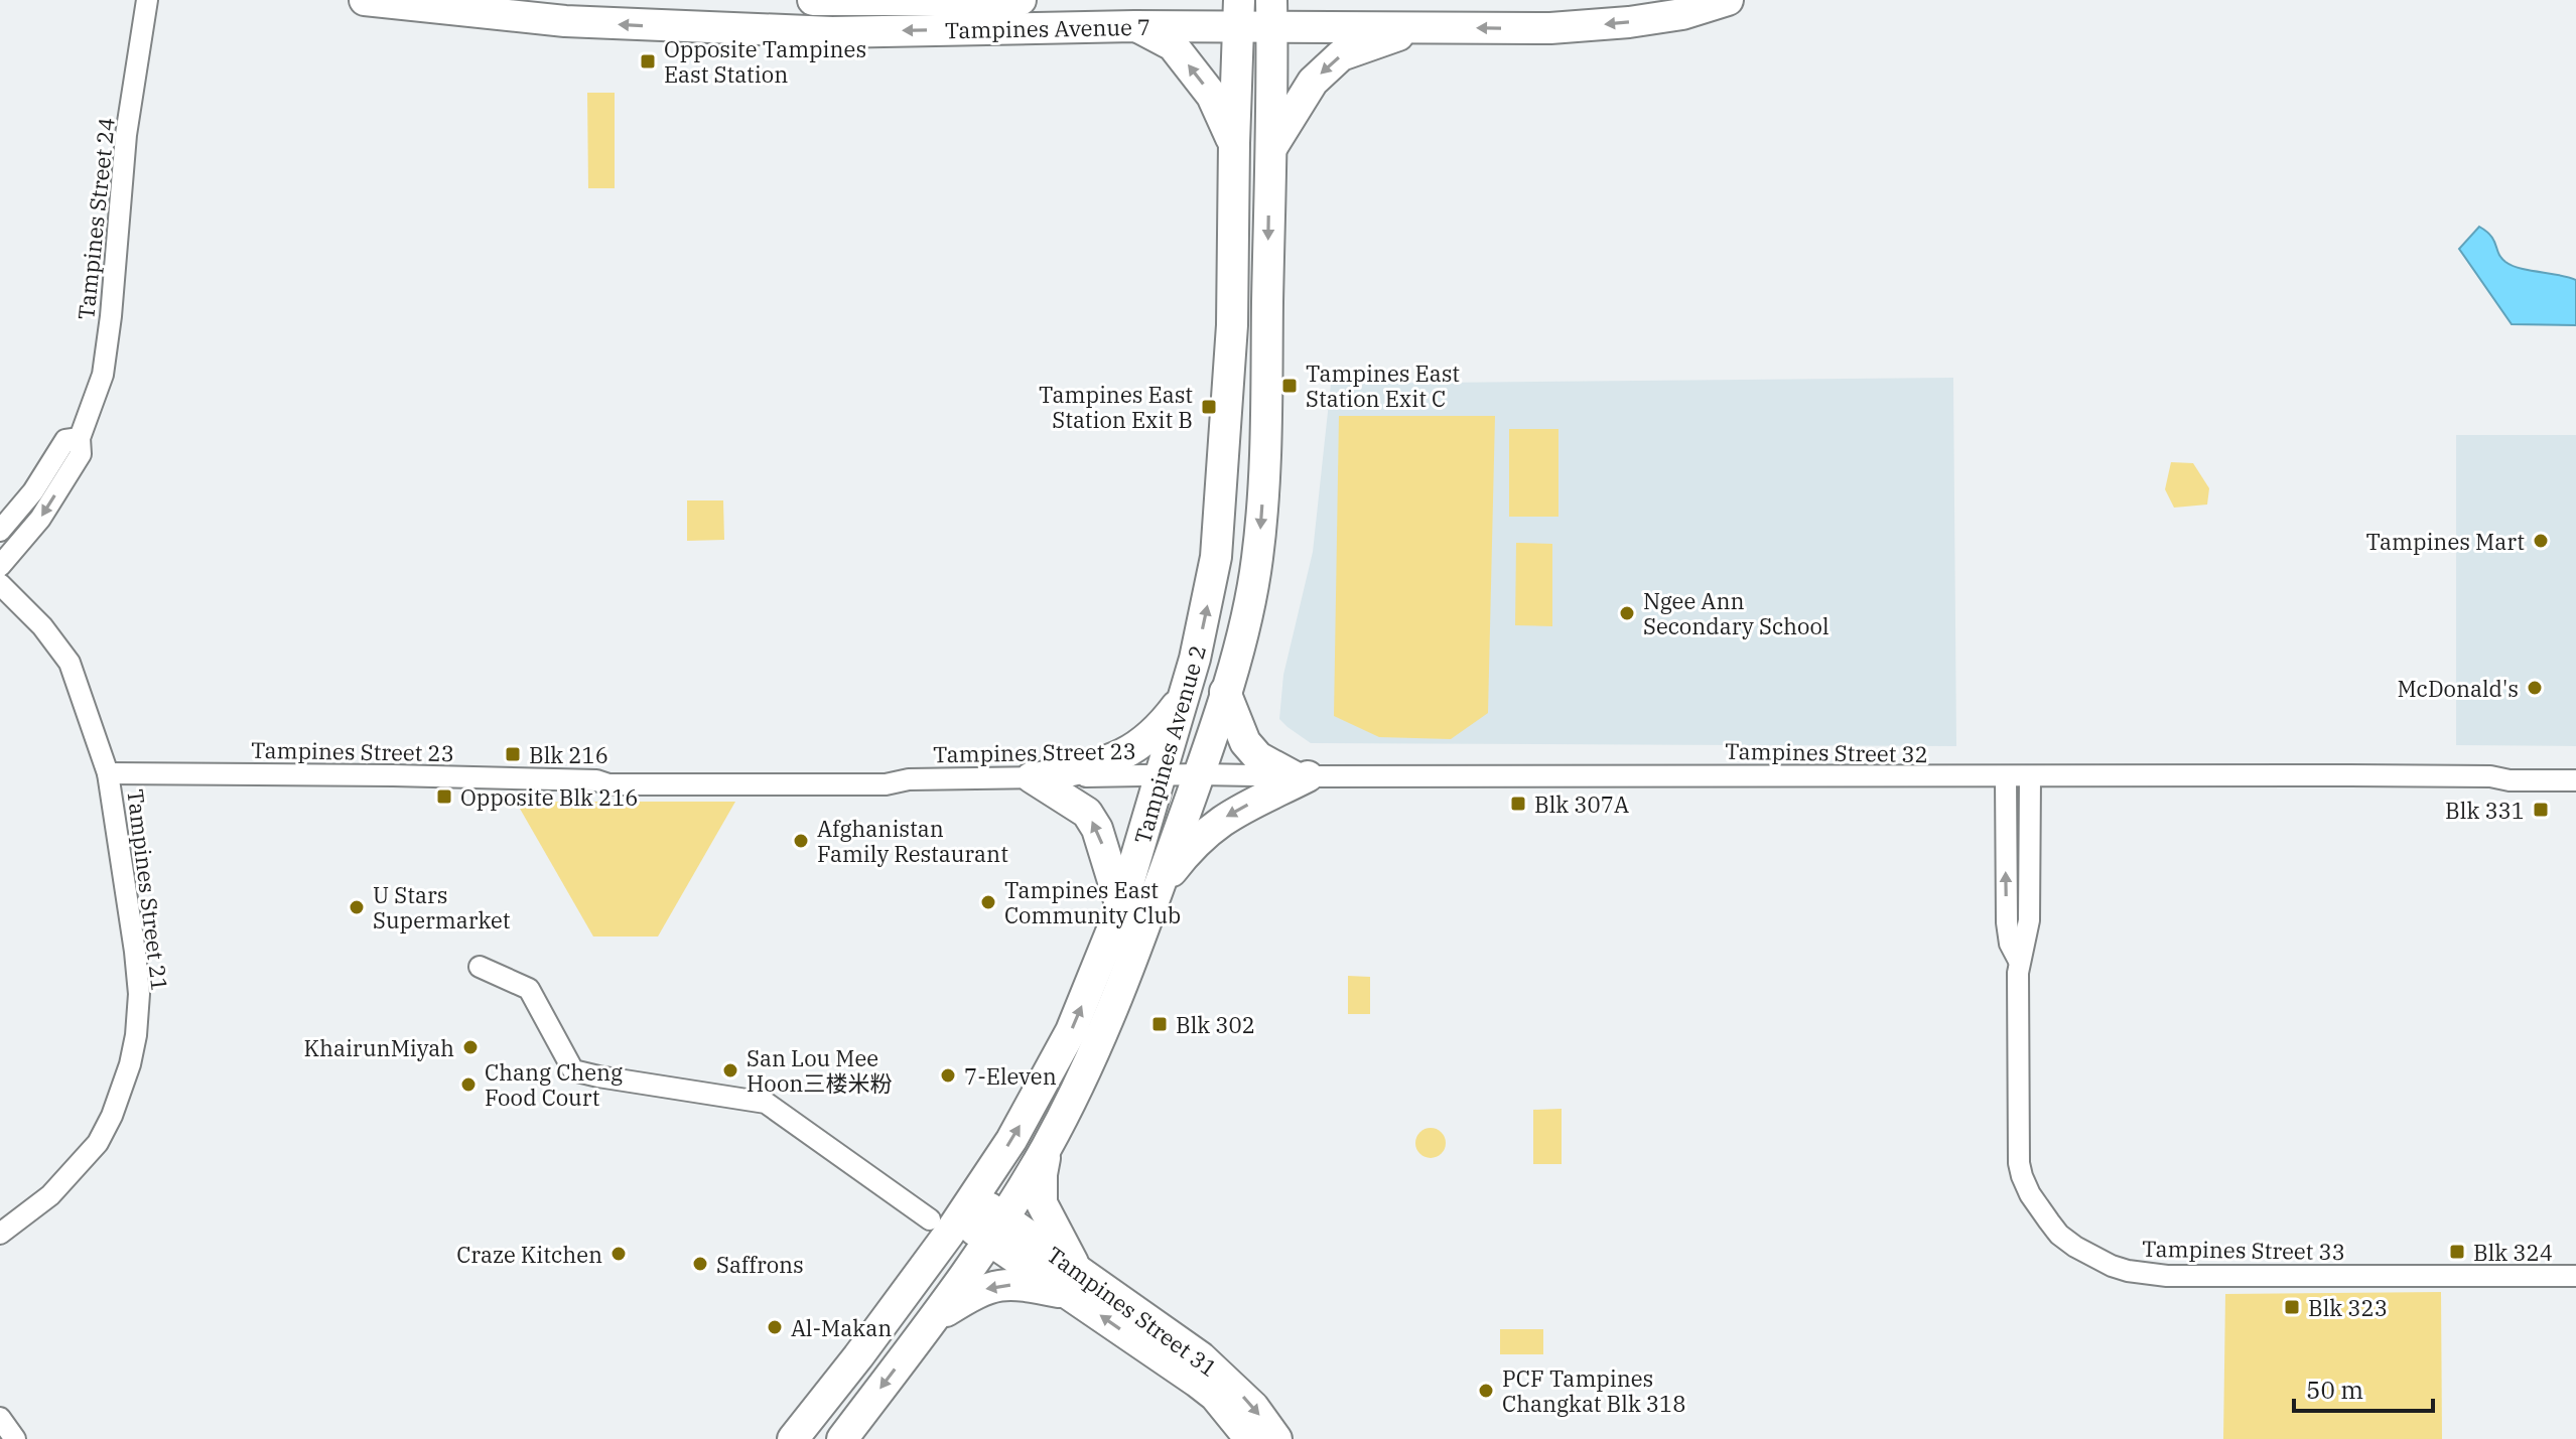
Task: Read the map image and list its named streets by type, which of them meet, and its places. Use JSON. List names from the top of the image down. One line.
{"streets":{"main road":["Tampines Avenue 7","Tampines Avenue 2","Tampines Street 31"],"street":["Tampines Street 24","Tampines Street 23","Tampines Street 32","Tampines Street 21","Tampines Street 33"]},"crossings":[["Tampines Avenue 7","Tampines Avenue 2"],["Tampines Avenue 2","Tampines Street 23"],["Tampines Avenue 2","Tampines Street 32"],["Tampines Avenue 2","Tampines Street 31"],["Tampines Street 23","Tampines Street 32"],["Tampines Street 23","Tampines Street 21"],["Tampines Street 32","Tampines Street 33"]],"one_way":["Tampines Avenue 7"],"places":{"transit":["Opposite Tampines East Station","Tampines East Station Exit C","Tampines East Station Exit B","Blk 216","Opposite Blk 216","Blk 307A","Blk 331","Blk 302","Blk 324","Blk 323"],"other":["Tampines Mart","Ngee Ann Secondary School","McDonald's","Afghanistan Family Restaurant","Tampines East Community Club","U Stars Supermarket","KhairunMiyah","San Lou Mee Hoon三楼米粉","7-Eleven","Chang Cheng Food Court","Craze Kitchen","Saffrons","Al-Makan","PCF Tampines Changkat Blk 318"]},"scale_bar":"50 m"}
